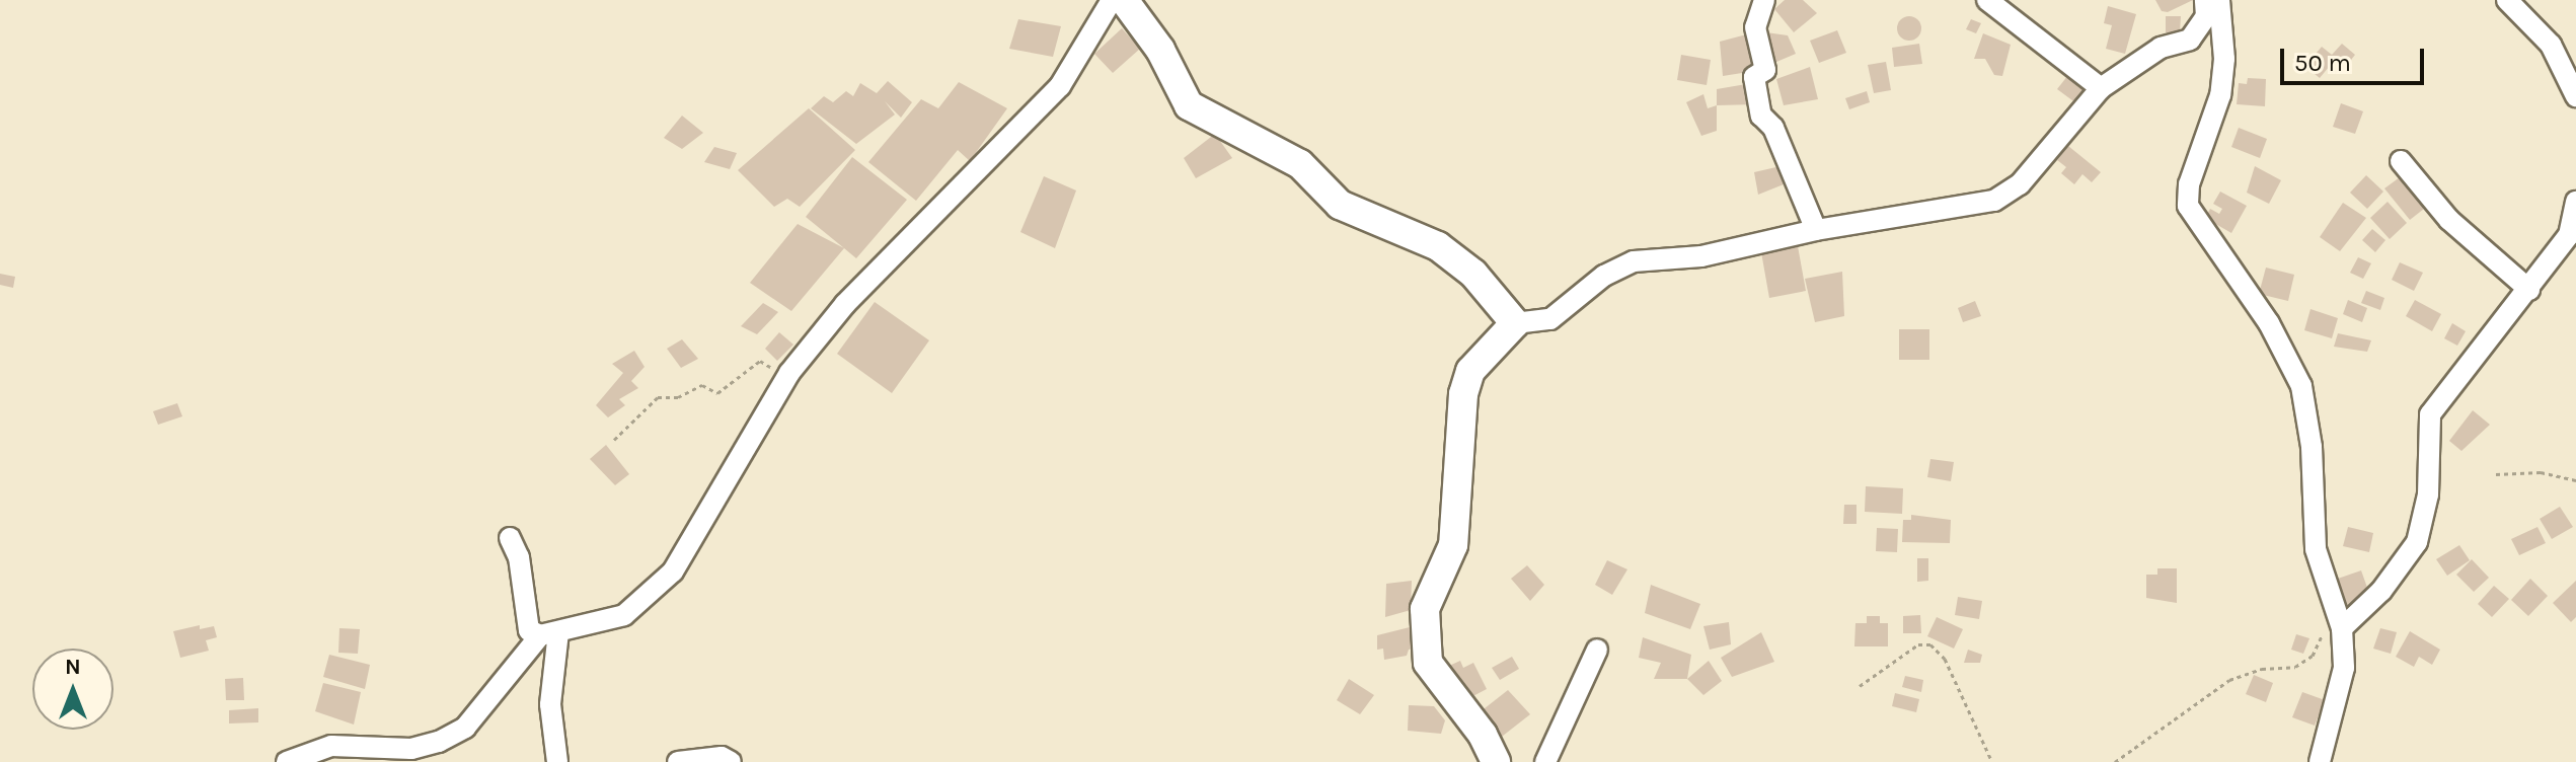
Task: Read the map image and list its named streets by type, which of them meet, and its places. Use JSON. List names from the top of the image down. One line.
{"scale_bar":"50 m","north":"top"}
